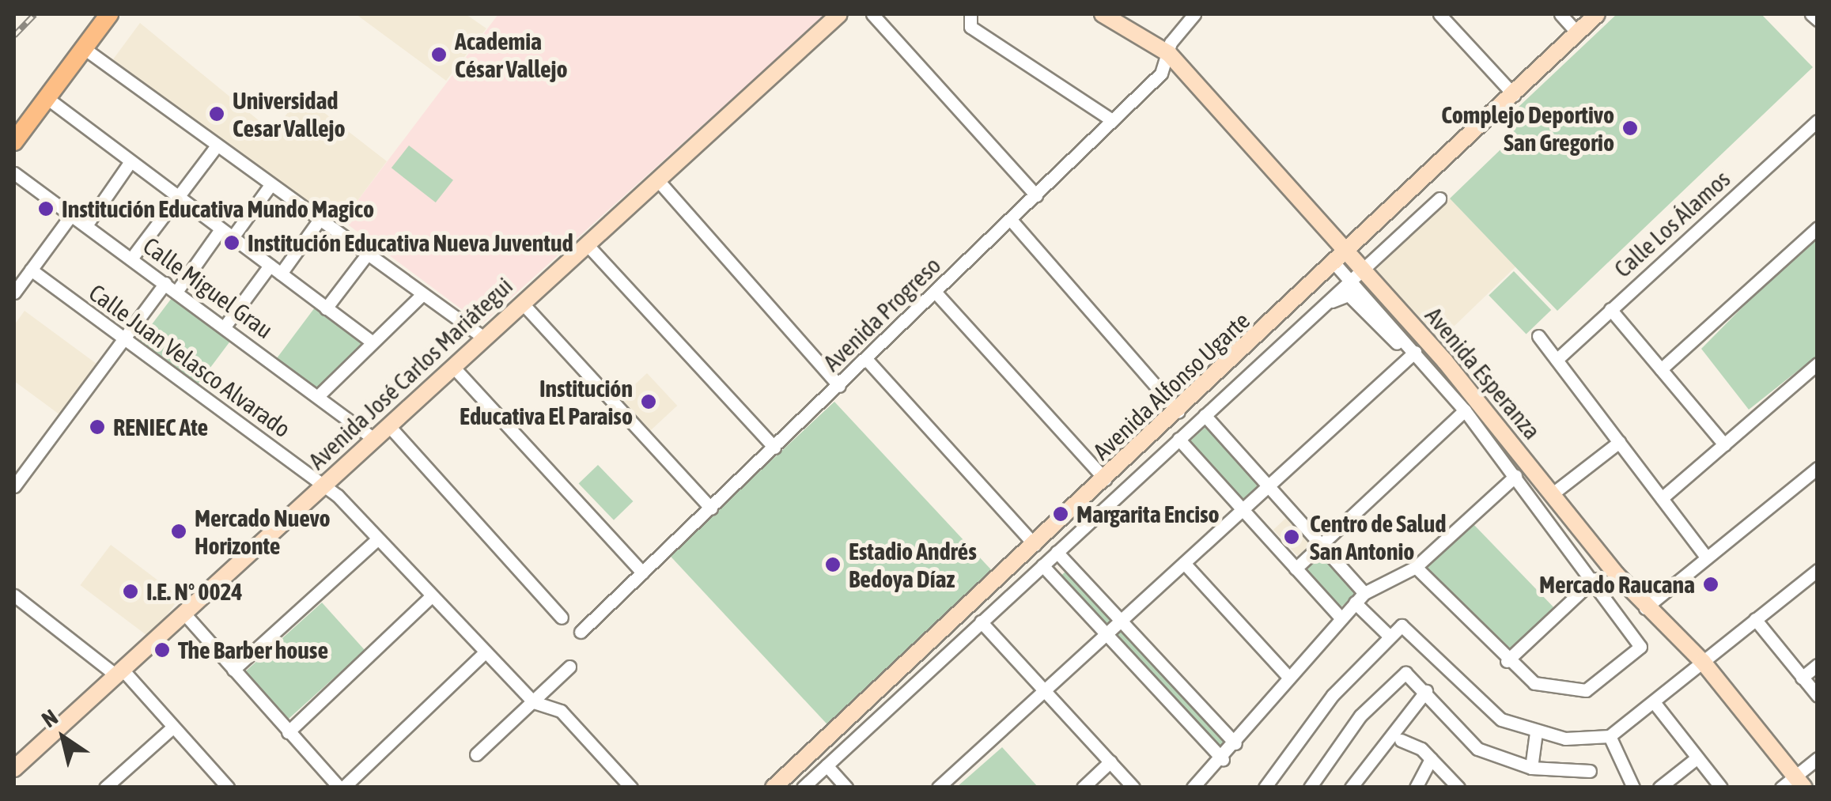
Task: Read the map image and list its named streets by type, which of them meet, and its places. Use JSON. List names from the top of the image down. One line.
{"streets":{"street":["Calle Los Álamos","Calle Miguel Grau","Avenida Progreso","Calle Juan Velasco Alvarado","Avenida José Carlos Mariátegui","Avenida Esperanza","Avenida Alfonso Ugarte"]},"crossings":[["Calle Miguel Grau","Avenida José Carlos Mariátegui"],["Avenida Progreso","Avenida Esperanza"],["Calle Juan Velasco Alvarado","Avenida José Carlos Mariátegui"],["Avenida Esperanza","Avenida Alfonso Ugarte"]],"places":["Academia César Vallejo","Universidad Cesar Vallejo","Complejo Deportivo San Gregorio","Institución Educativa Mundo Magico","Institución Educativa Nueva Juventud","Institución Educativa El Paraiso","RENIEC Ate","Margarita Enciso","Mercado Nuevo Horizonte","Centro de Salud San Antonio","Estadio Andrés Bedoya Díaz","Mercado Raucana","I.E. N° 0024","The Barber house"],"north":"top left"}
